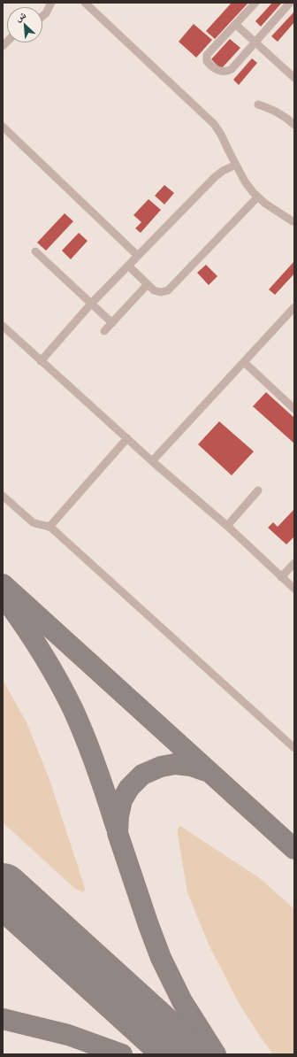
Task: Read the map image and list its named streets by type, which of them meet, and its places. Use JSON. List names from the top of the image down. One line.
{"north":"top left"}
